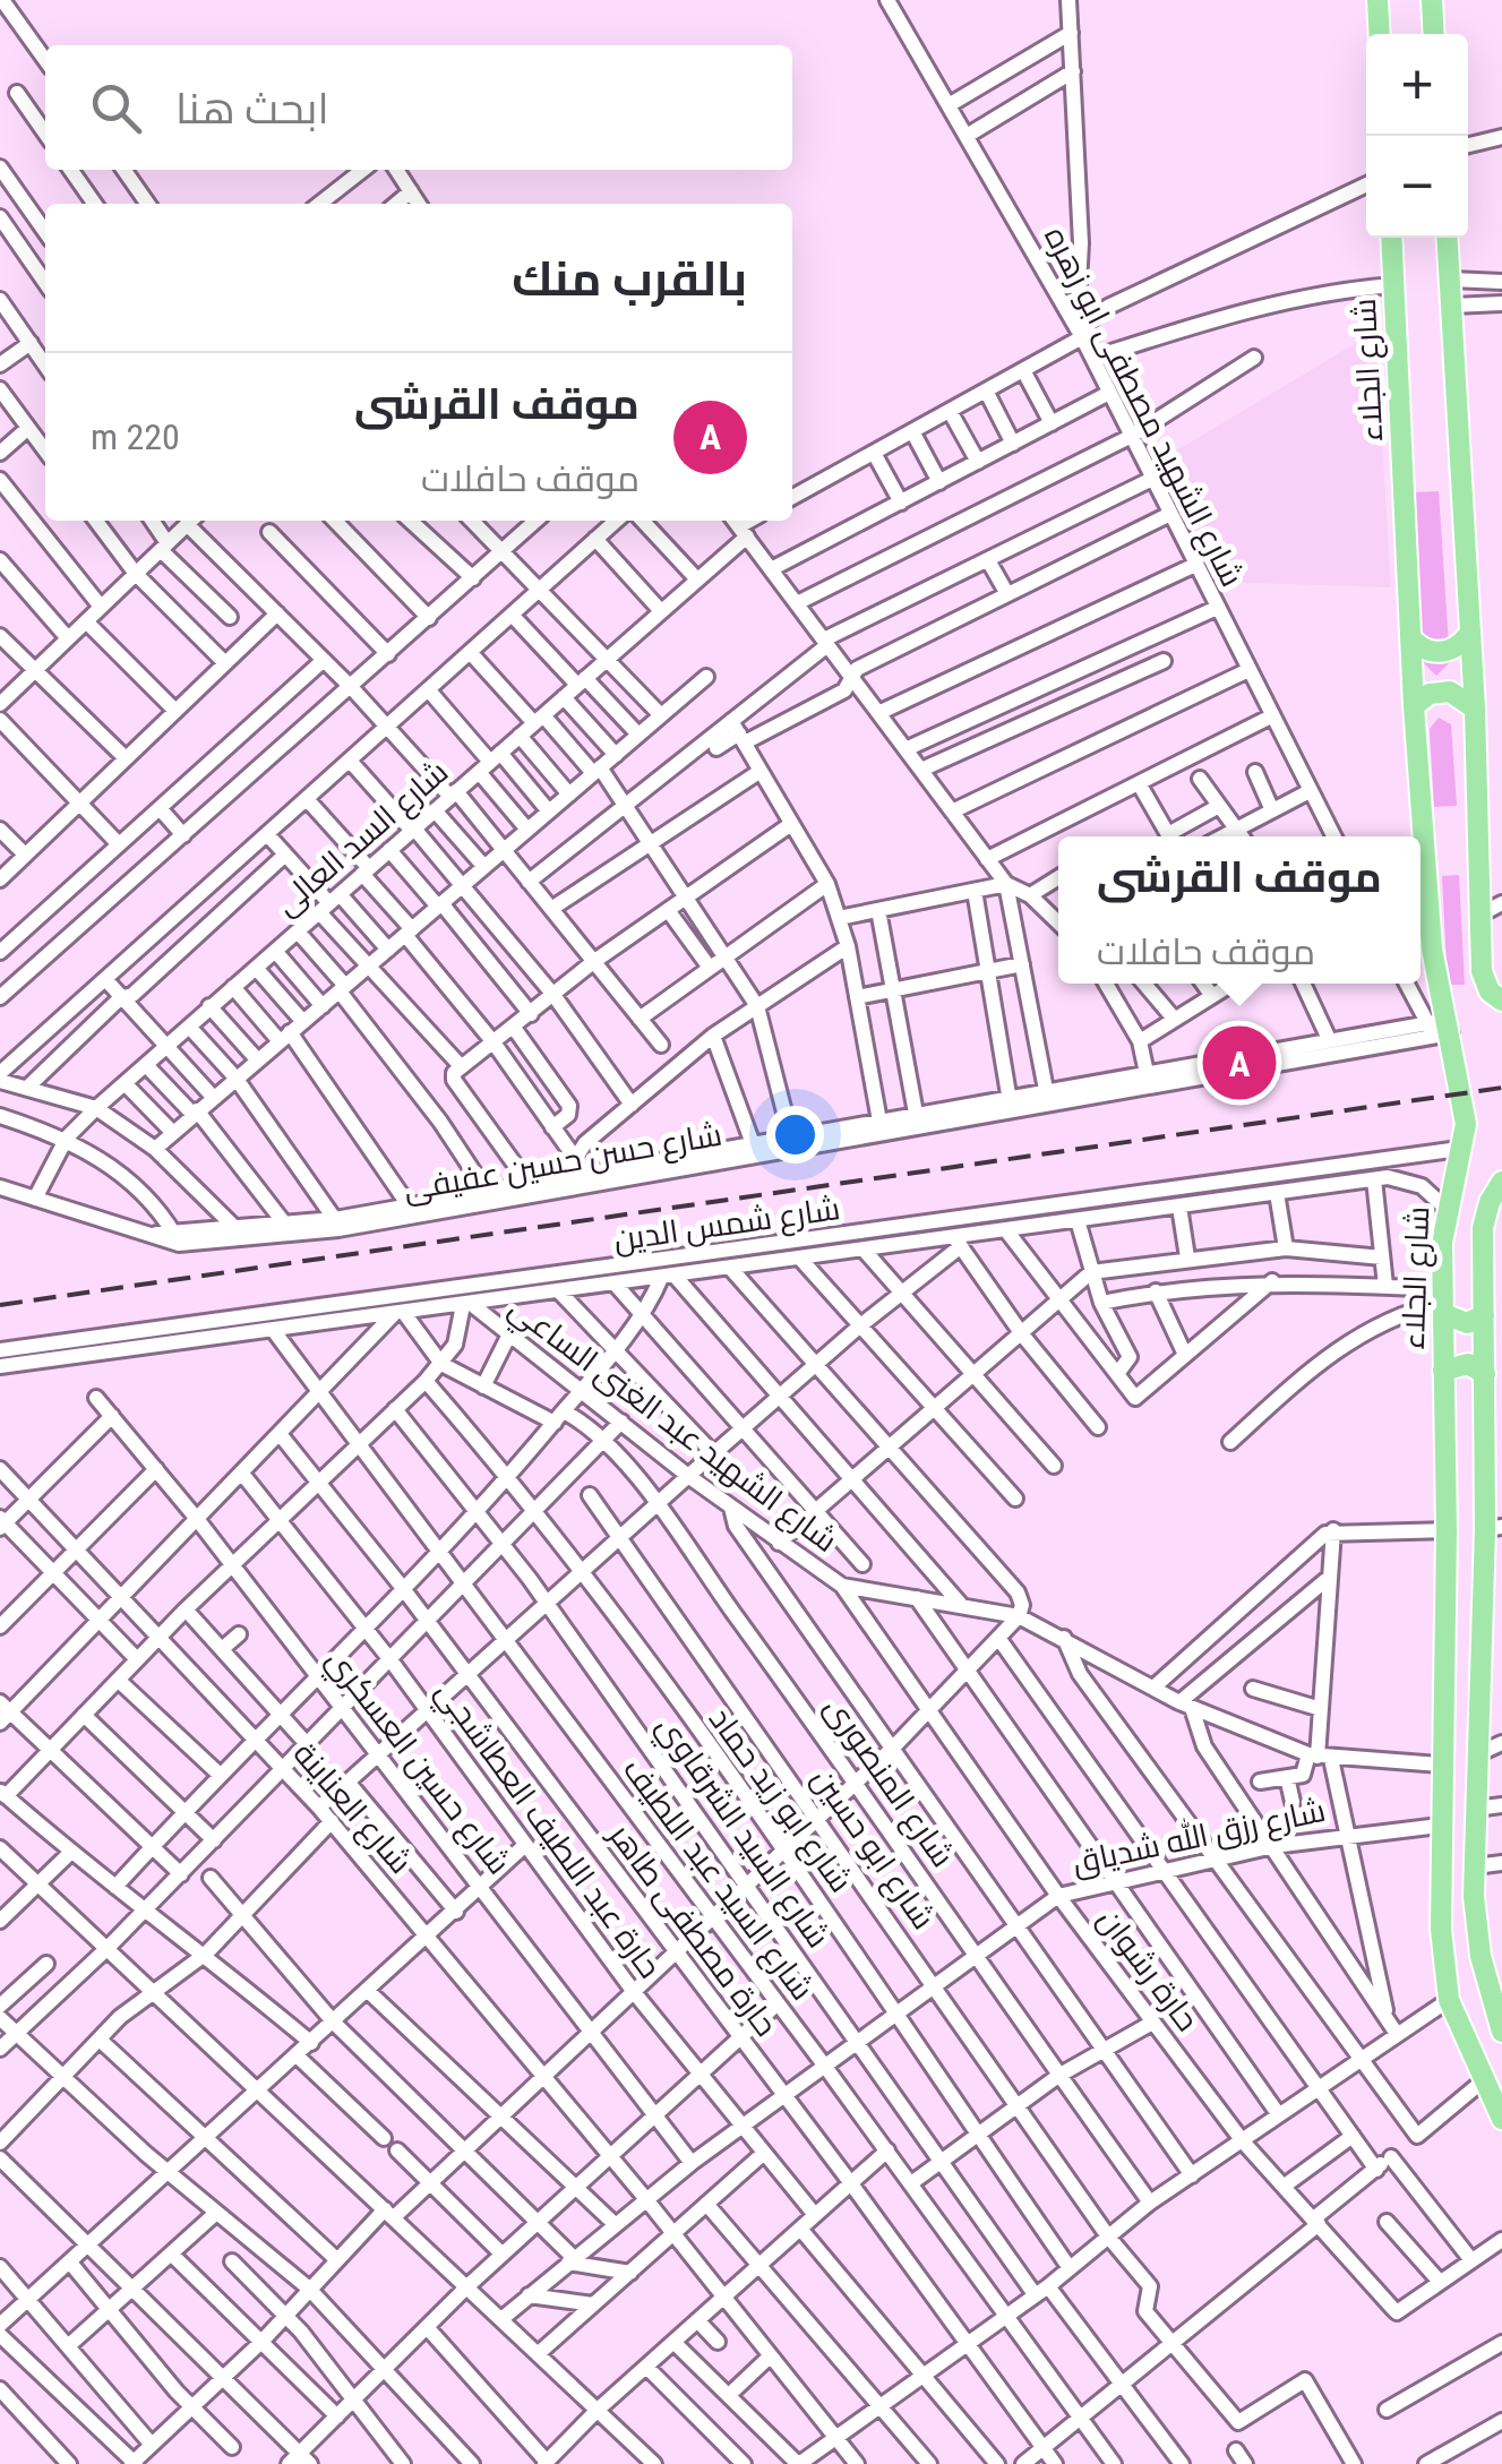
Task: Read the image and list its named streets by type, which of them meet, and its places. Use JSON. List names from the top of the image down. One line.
{"streets":{"main road":["شارع الجلاء"],"street":["شارع الشهيد مصطفى ابو زهره","شارع السد العالى","شارع حسن حسين عفيفى","شارع شمس الدين","شارع الشهيد عبد الغنى الساعي","شارع حسين العسكري","شارع المنصورى","شارع ابو زيد حماد","شارع العناينة","حارة عبد اللطيف العطاشجي","شارع السيد الشرقاوي","شارع رزق الله شدياق","شارع ابو حسين","شارع السيد عبد اللطيف","حارة مصطفى طاهر","حارة رشوان"]},"crossings":[["شارع الجلاء","شارع حسن حسين عفيفى"],["شارع الجلاء","شارع شمس الدين"],["شارع الجلاء","شارع الشهيد عبد الغنى الساعي"],["شارع الجلاء","شارع رزق الله شدياق"],["شارع السد العالى","شارع حسن حسين عفيفى"],["شارع شمس الدين","شارع الشهيد عبد الغنى الساعي"],["شارع شمس الدين","شارع السيد عبد اللطيف"],["شارع الشهيد عبد الغنى الساعي","حارة رشوان"],["شارع حسين العسكري","شارع رزق الله شدياق"],["شارع المنصورى","شارع رزق الله شدياق"],["شارع ابو زيد حماد","شارع رزق الله شدياق"],["شارع العناينة","شارع رزق الله شدياق"],["حارة عبد اللطيف العطاشجي","شارع رزق الله شدياق"],["شارع السيد الشرقاوي","شارع رزق الله شدياق"],["شارع رزق الله شدياق","شارع ابو حسين"],["شارع رزق الله شدياق","شارع السيد عبد اللطيف"],["شارع رزق الله شدياق","حارة مصطفى طاهر"],["شارع رزق الله شدياق","حارة رشوان"]],"page":{"map_buttons":["+","−"],"search":"ابحث هنا","heading":"بالقرب منك","list":[{"mark":"A","name":"موقف القرشى","note":"موقف حافلات","value":"220 m"}],"popup":["موقف القرشى","موقف حافلات"],"pins":"A"}}
